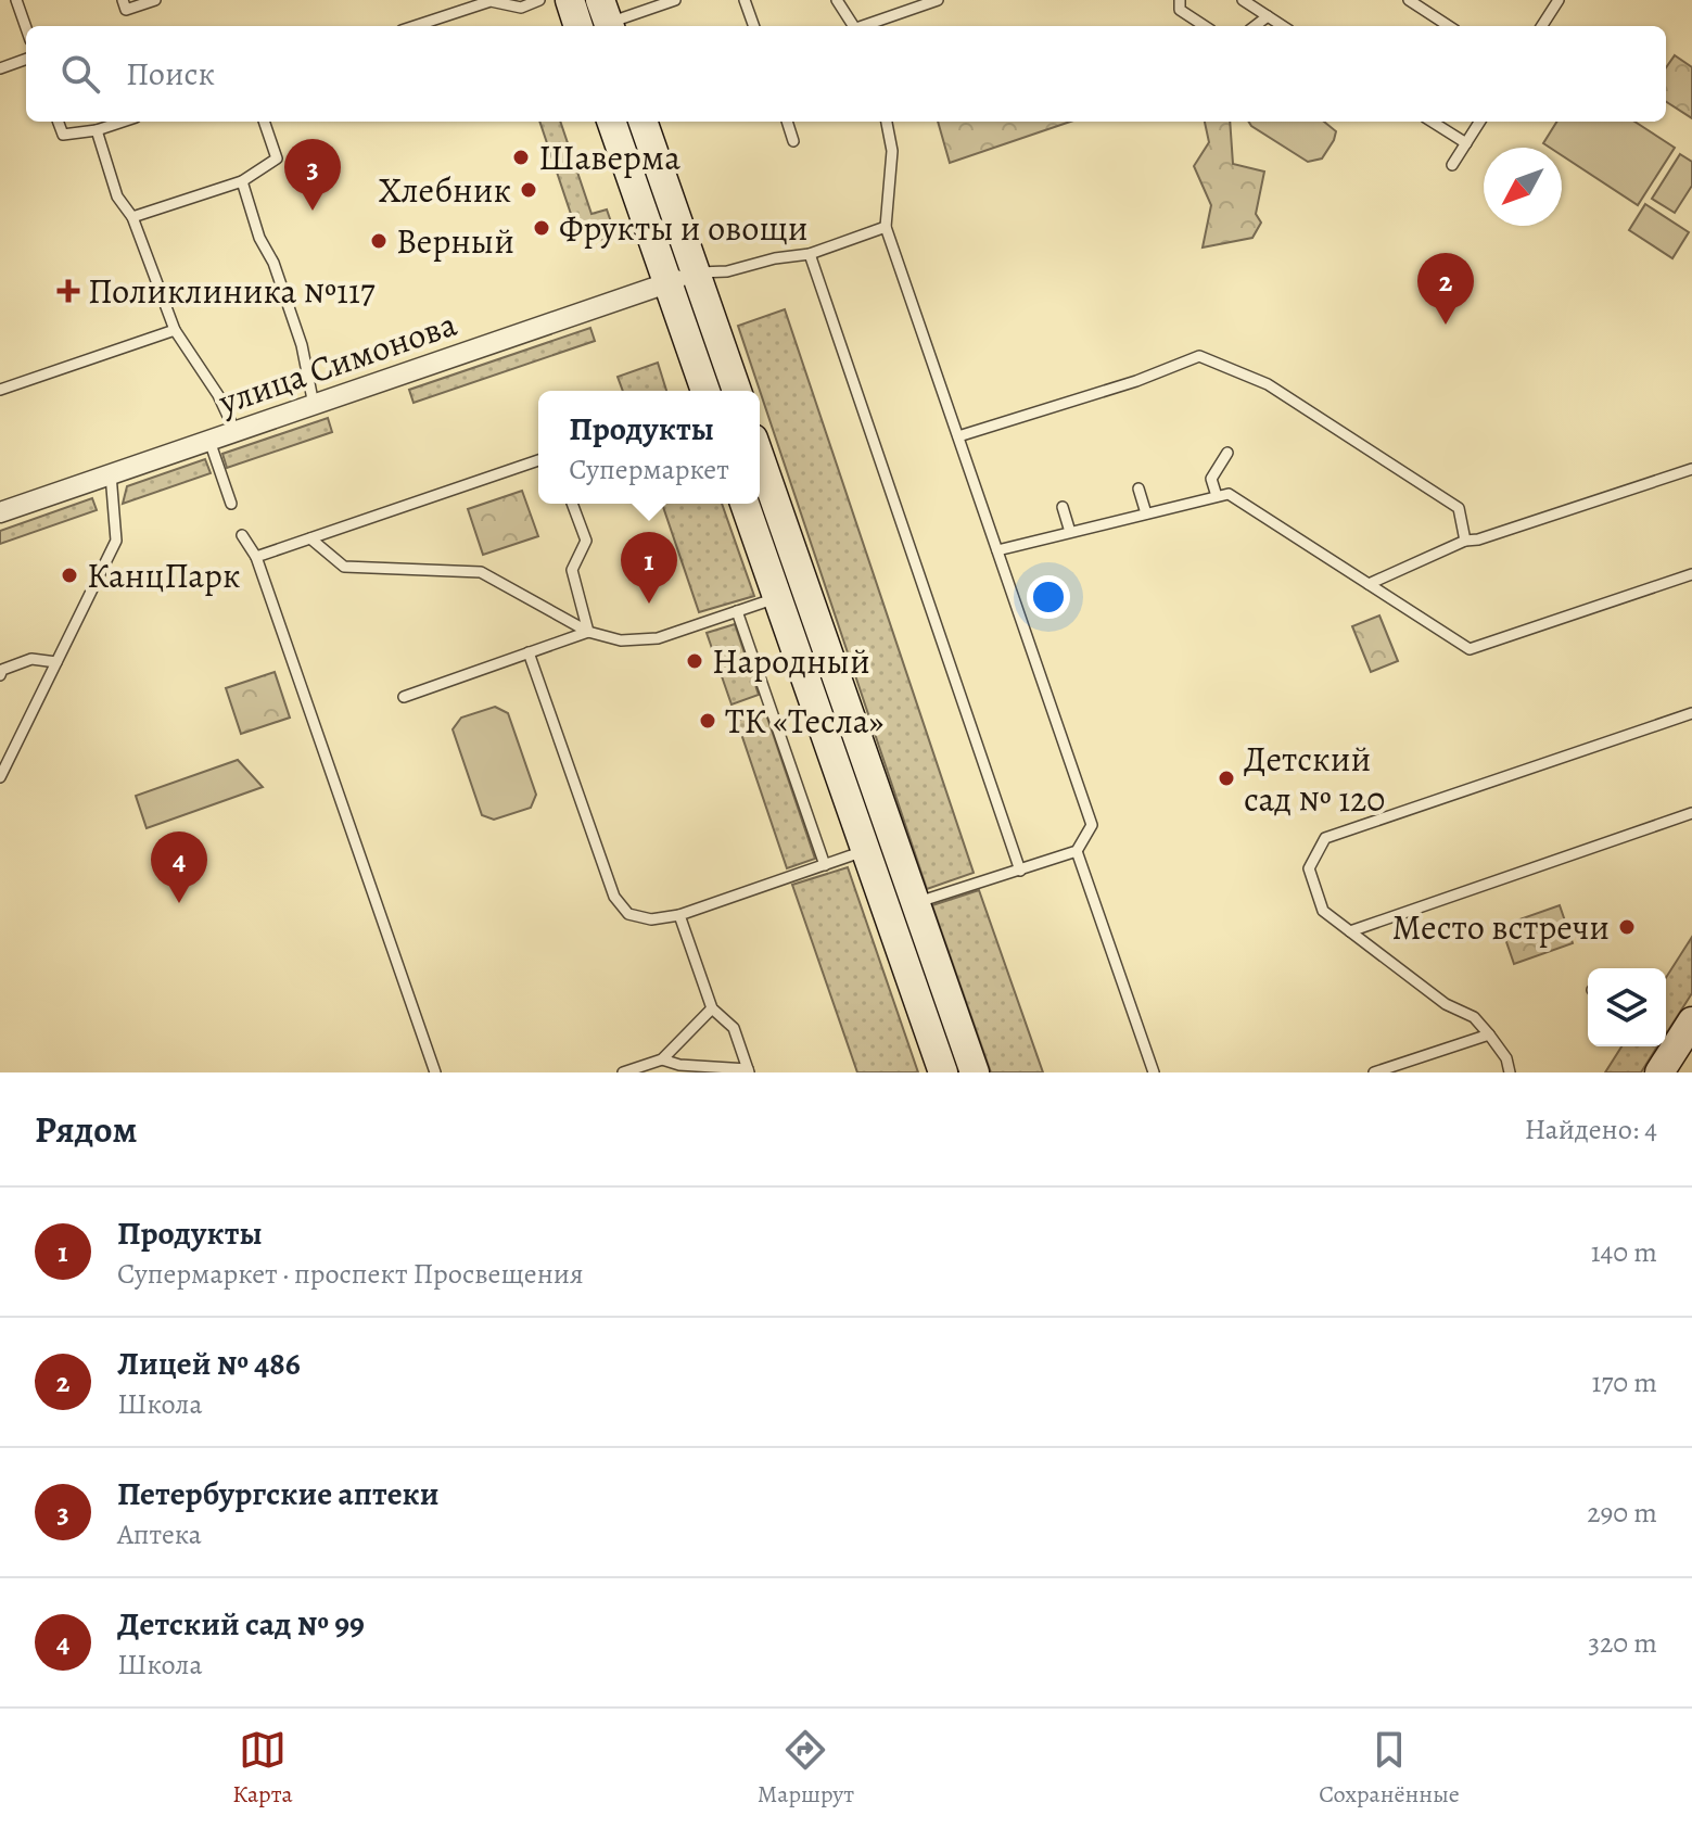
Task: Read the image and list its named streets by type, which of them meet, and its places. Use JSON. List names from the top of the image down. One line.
{"streets":{"street":["улица Симонова"]},"places":{"other":["Шаверма","Хлебник","Фрукты и овощи","Верный","КанцПарк","Народный","ТК «Тесла»","Детский сад № 120","Место встречи"],"health":["Поликлиника №117"]},"north":"bottom left","page":{"search":"Поиск","pins":["3","2","1","4"],"popup":["Продукты","Супермаркет"],"heading":["Рядом","Найдено: 4"],"list":[{"mark":"1","name":"Продукты","note":"Супермаркет · проспект Просвещения","value":"140 m"},{"mark":"2","name":"Лицей № 486","note":"Школа","value":"170 m"},{"mark":"3","name":"Петербургские аптеки","note":"Аптека","value":"290 m"},{"mark":"4","name":"Детский сад № 99","note":"Школа","value":"320 m"}],"nav":["Карта","Маршрут","Сохранённые"]}}
